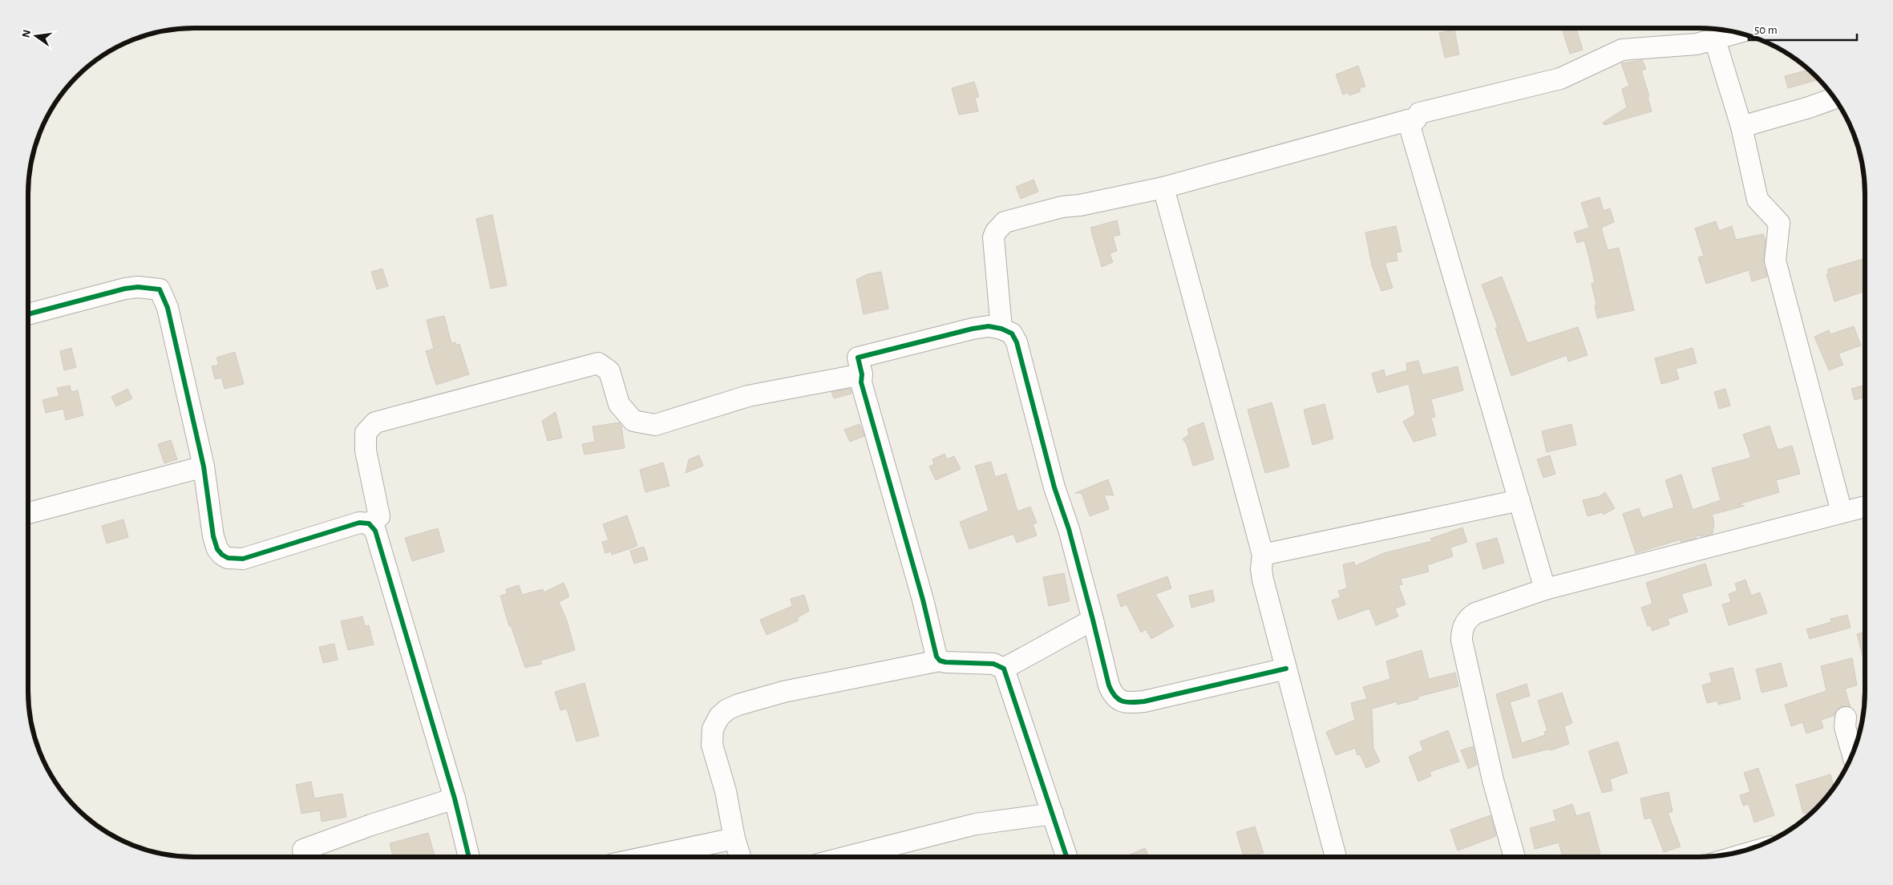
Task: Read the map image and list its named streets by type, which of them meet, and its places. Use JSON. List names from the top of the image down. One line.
{"scale_bar":"50 m","north":"left"}
